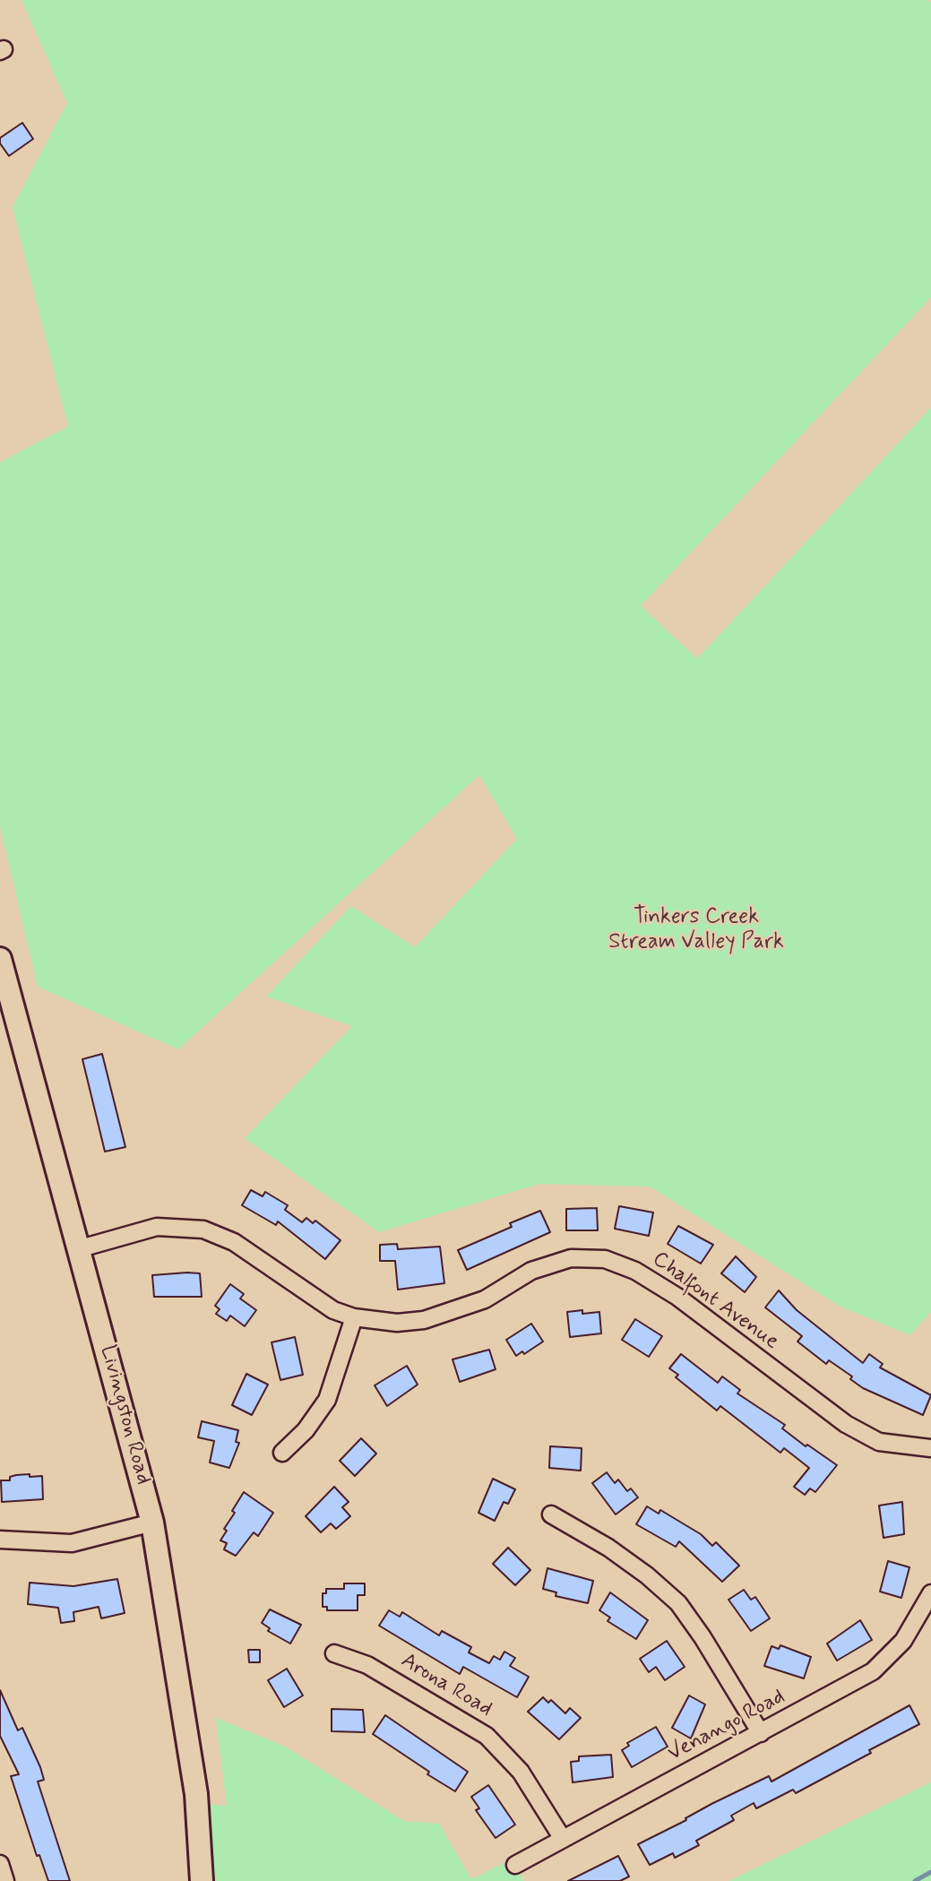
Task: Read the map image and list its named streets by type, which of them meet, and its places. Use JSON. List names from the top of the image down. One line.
{"streets":{"main road":["Livingston Road"],"street":["Chalfont Avenue","Arona Road","Venango Road"]},"crossings":[["Chalfont Avenue","Livingston Road"],["Arona Road","Venango Road"]],"parks":["Tinkers Creek Stream Valley Park"]}
